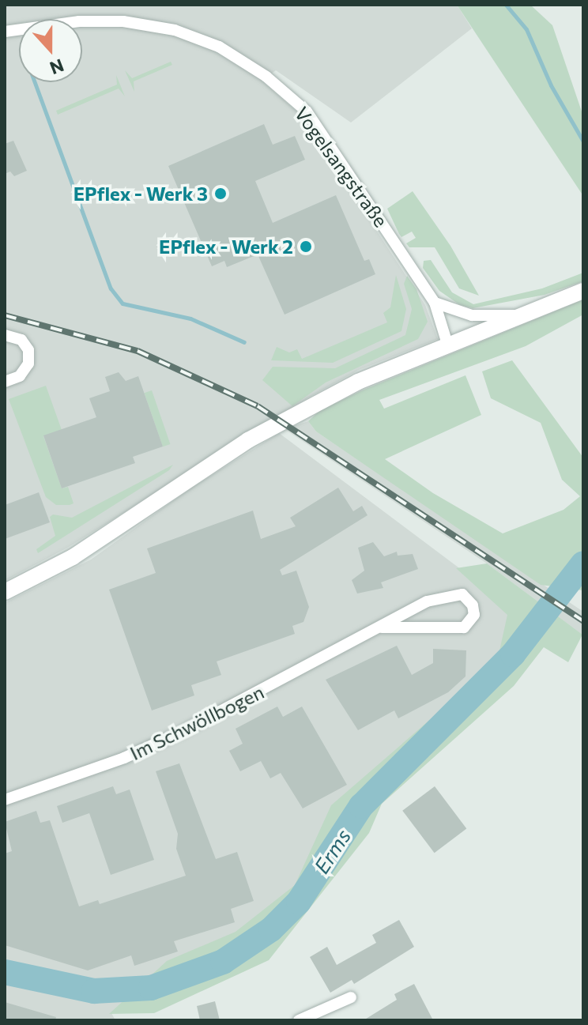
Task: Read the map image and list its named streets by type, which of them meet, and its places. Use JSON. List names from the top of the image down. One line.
{"streets":{"street":["Vogelsangstraße","Im Schwöllbogen"]},"water":["Erms"],"places":["EPflex - Werk 3","EPflex - Werk 2"],"north":"bottom"}
